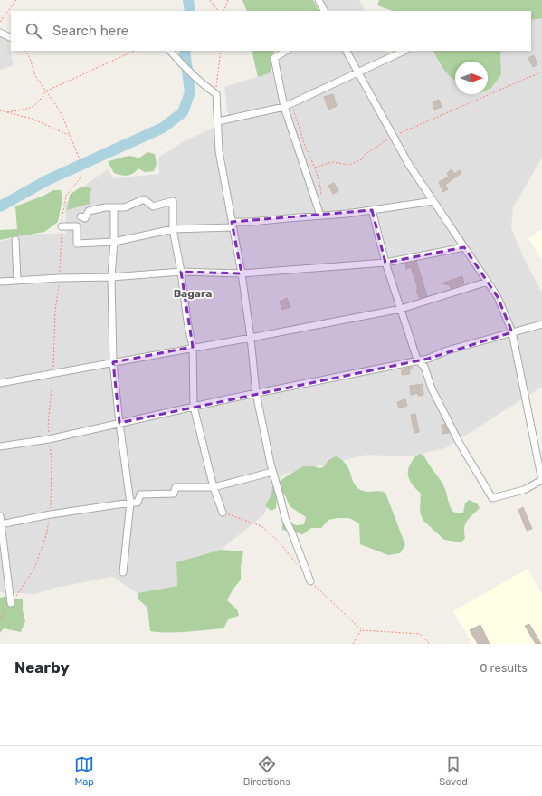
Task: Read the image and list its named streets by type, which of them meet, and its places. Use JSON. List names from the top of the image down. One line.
{"districts":["Bagara"],"north":"right","page":{"search":"Search here","heading":["Nearby","0 results"],"nav":["Map","Directions","Saved"]}}
